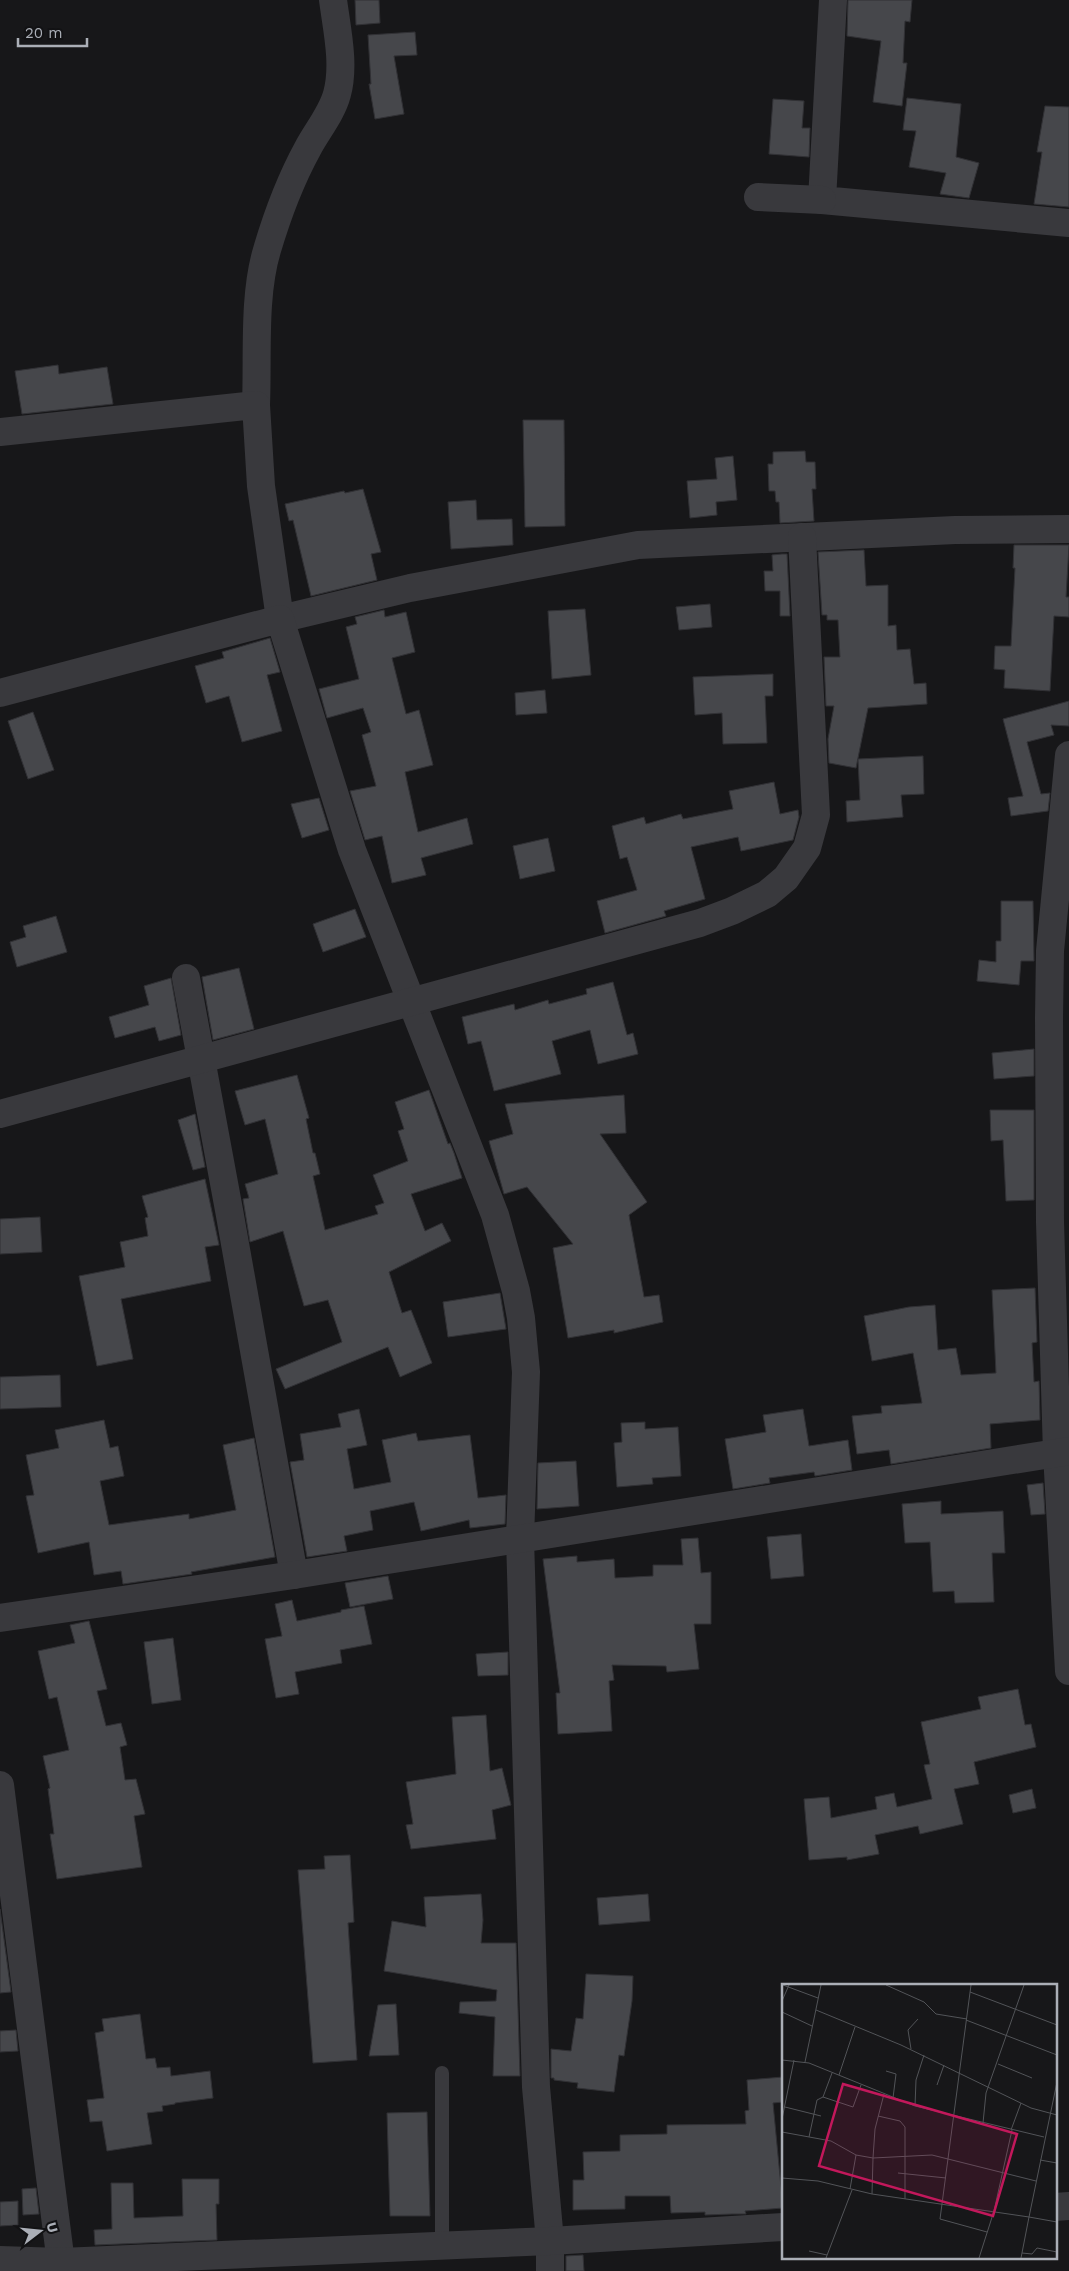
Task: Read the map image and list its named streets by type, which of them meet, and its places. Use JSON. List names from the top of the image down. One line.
{"scale_bar":"20 m","north":"right"}
